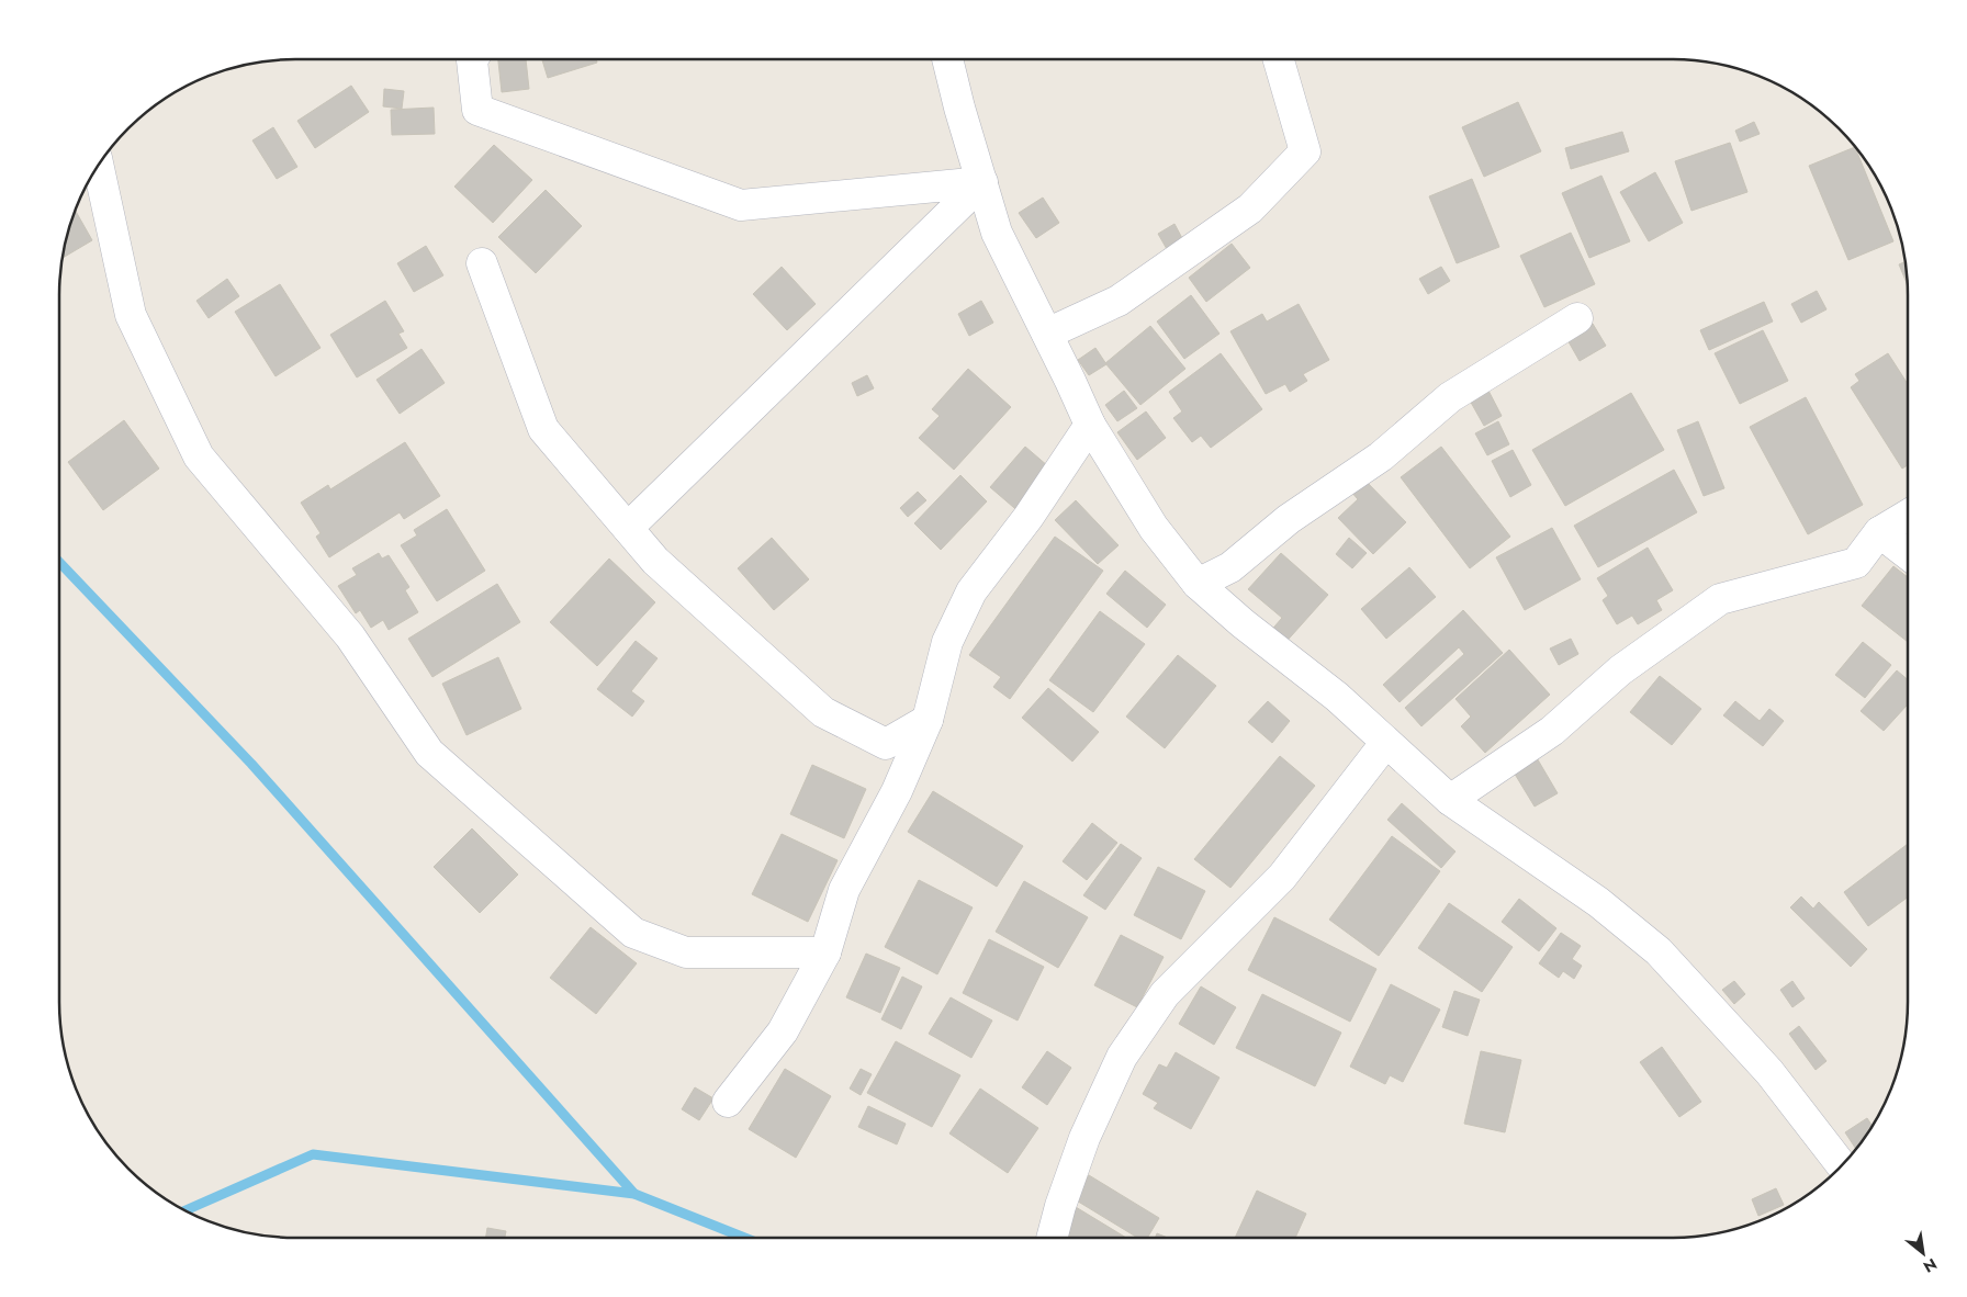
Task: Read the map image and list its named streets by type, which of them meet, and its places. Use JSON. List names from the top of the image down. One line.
{"north":"bottom right"}
